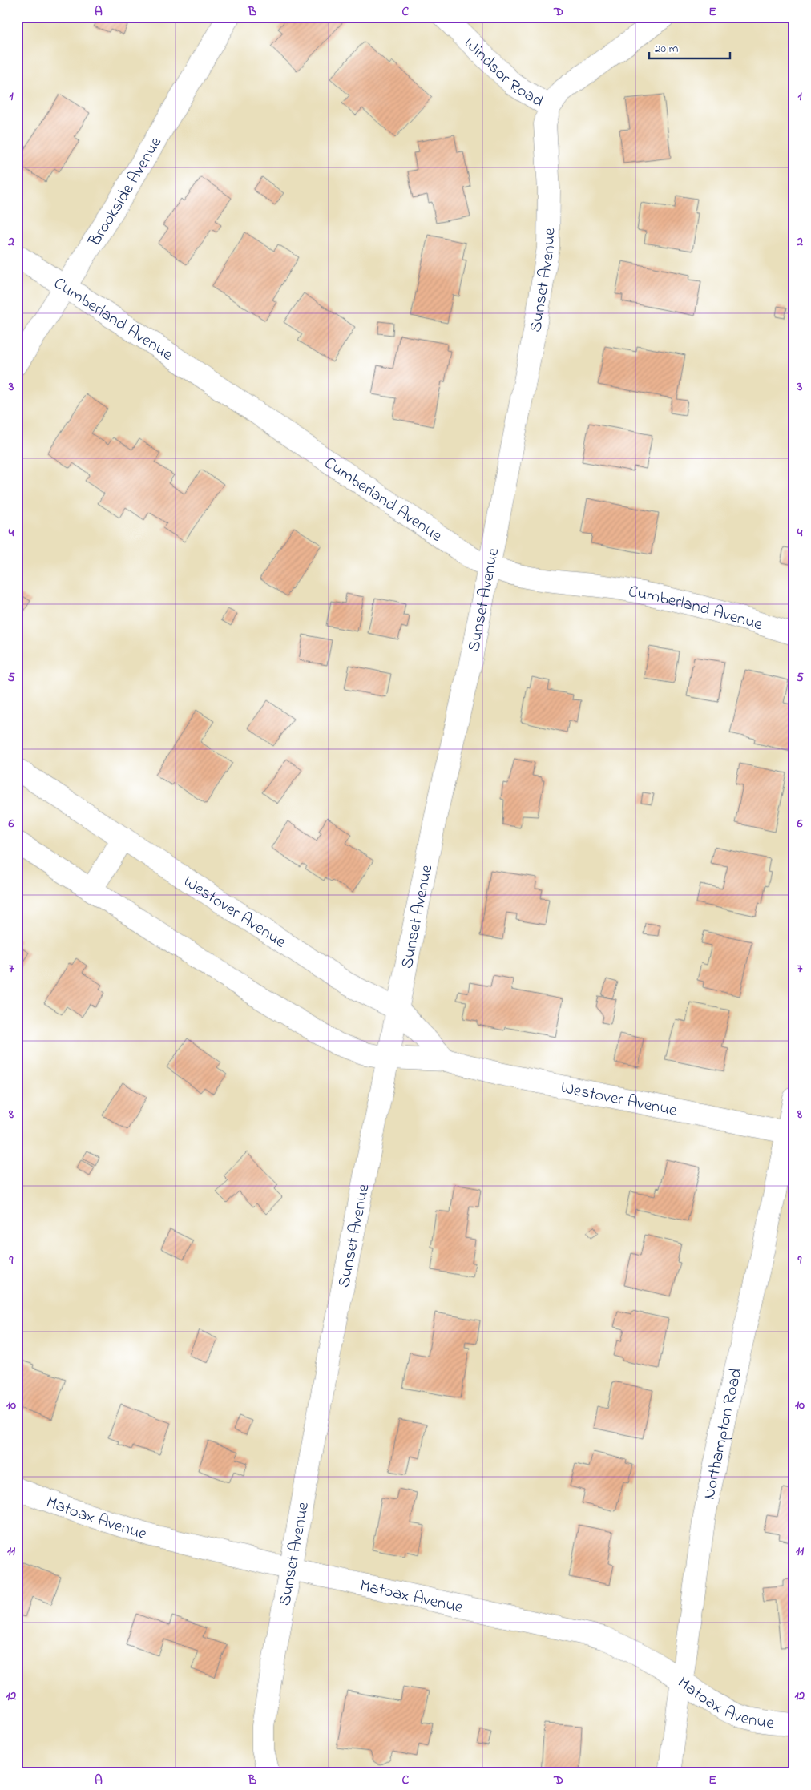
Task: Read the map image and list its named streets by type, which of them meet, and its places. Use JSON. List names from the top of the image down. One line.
{"streets":{"street":["Windsor Road","Brookside Avenue","Sunset Avenue","Cumberland Avenue","Westover Avenue","Northampton Road","Matoax Avenue"]},"crossings":[["Windsor Road","Sunset Avenue"],["Brookside Avenue","Cumberland Avenue"],["Sunset Avenue","Cumberland Avenue"],["Sunset Avenue","Westover Avenue"],["Sunset Avenue","Matoax Avenue"],["Westover Avenue","Northampton Road"],["Northampton Road","Matoax Avenue"]],"scale_bar":"20 m","grid":{"columns":["A","B","C","D","E"],"rows":["1","2","3","4","5","6","7","8","9","10","11","12"]}}
